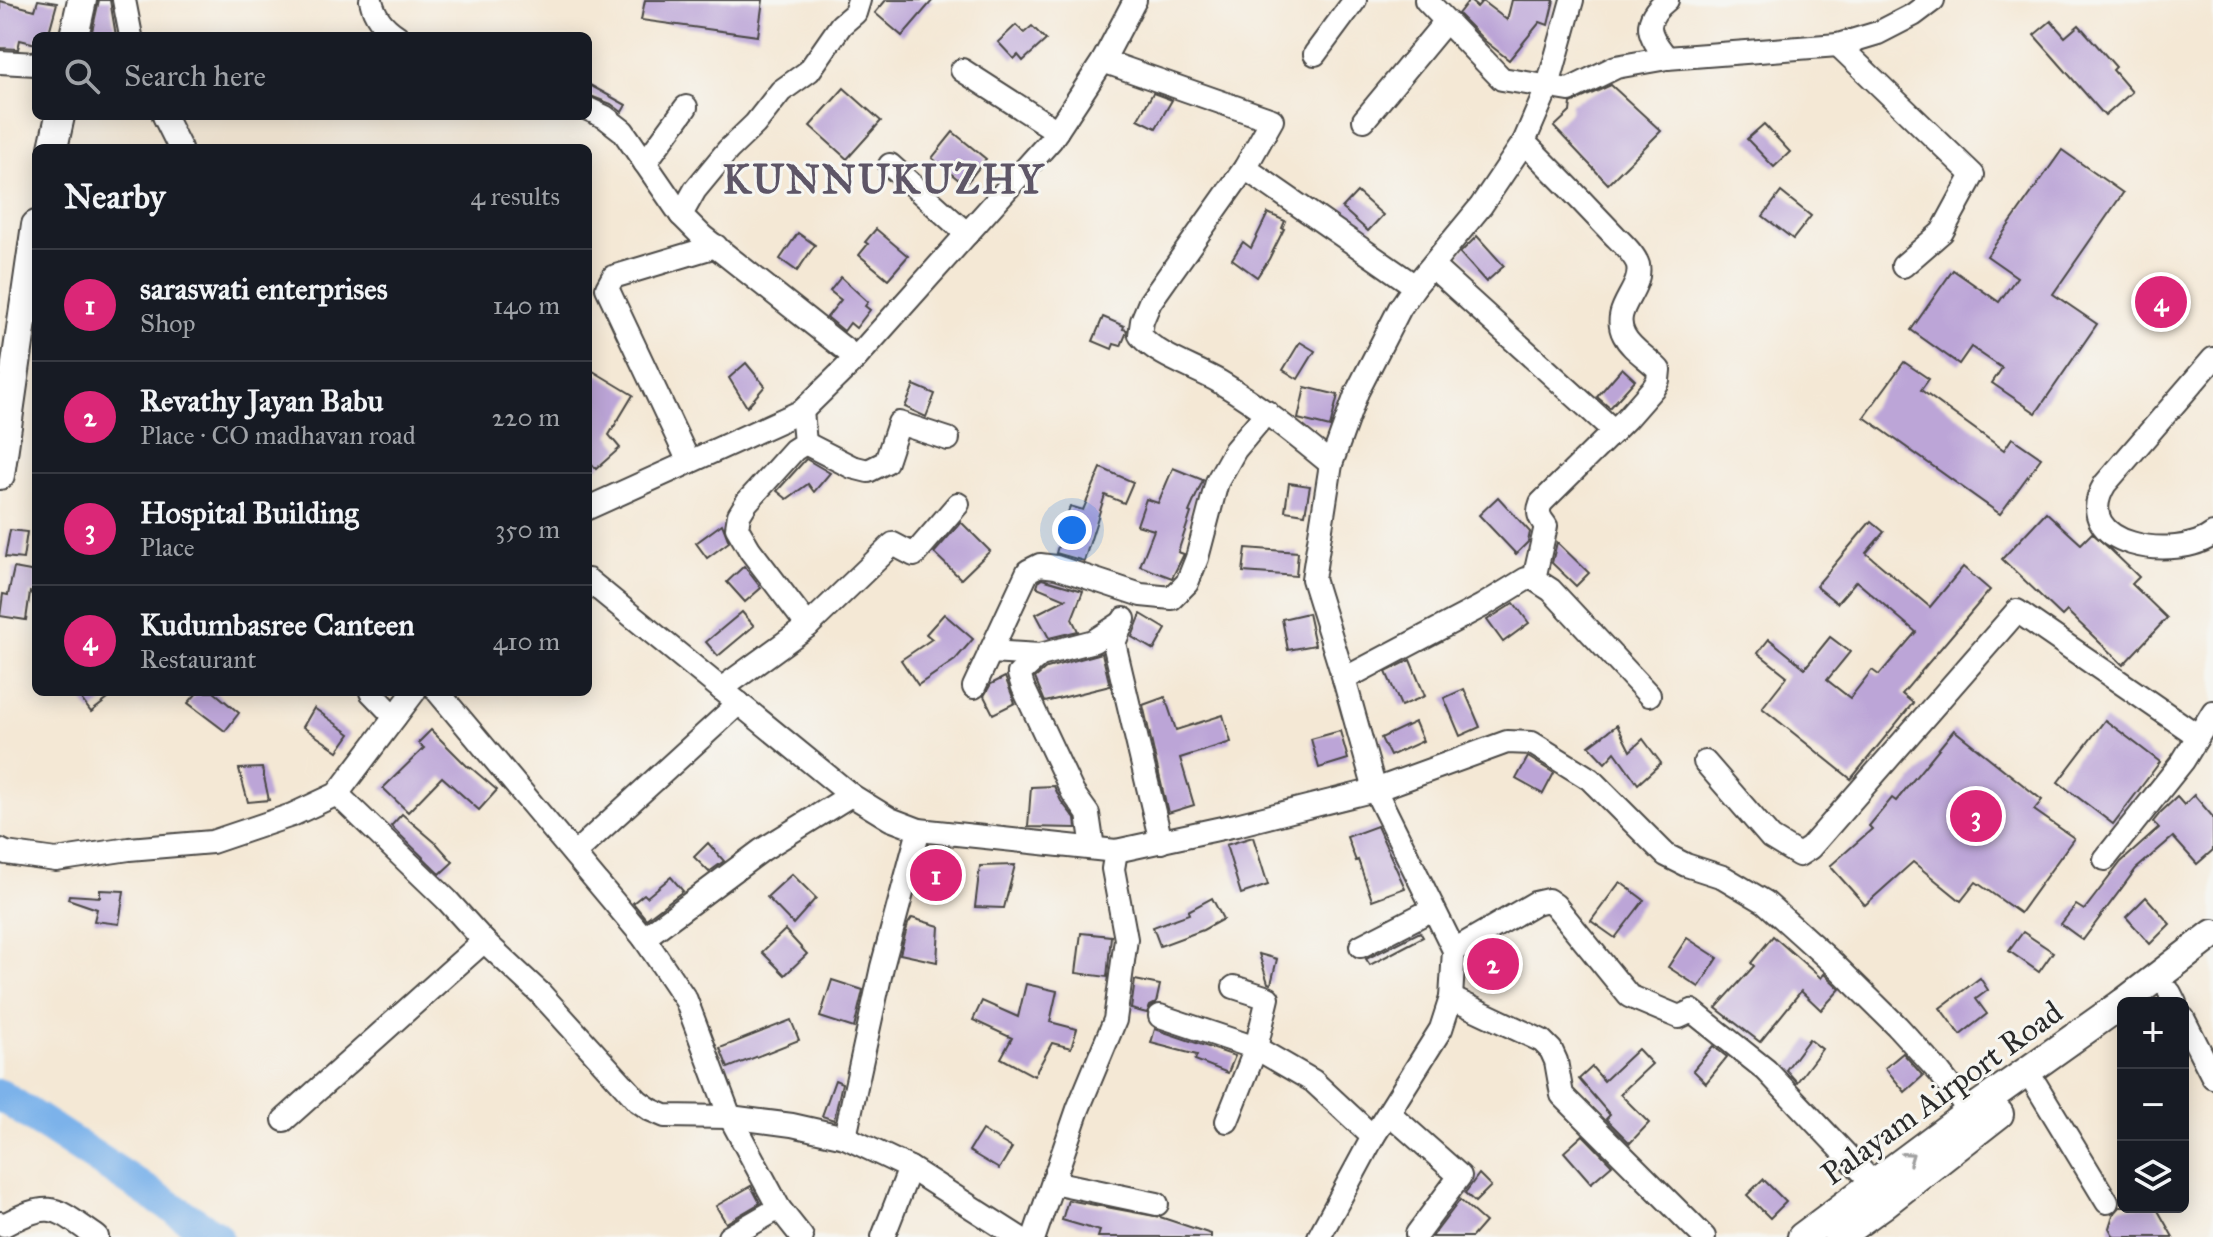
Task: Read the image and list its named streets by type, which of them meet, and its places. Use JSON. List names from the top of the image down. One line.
{"streets":{"main road":["Palayam Airport Road"]},"districts":["KUNNUKUZHY"],"page":{"search":"Search here","heading":["Nearby","4 results"],"list":[{"mark":"1","name":"saraswati enterprises","note":"Shop","value":"140 m"},{"mark":"2","name":"Revathy Jayan Babu","note":"Place · CO madhavan road","value":"220 m"},{"mark":"3","name":"Hospital Building","note":"Place","value":"350 m"},{"mark":"4","name":"Kudumbasree Canteen","note":"Restaurant","value":"410 m"}],"pins":["4","3","1","2"],"map_buttons":["+","−"]}}
